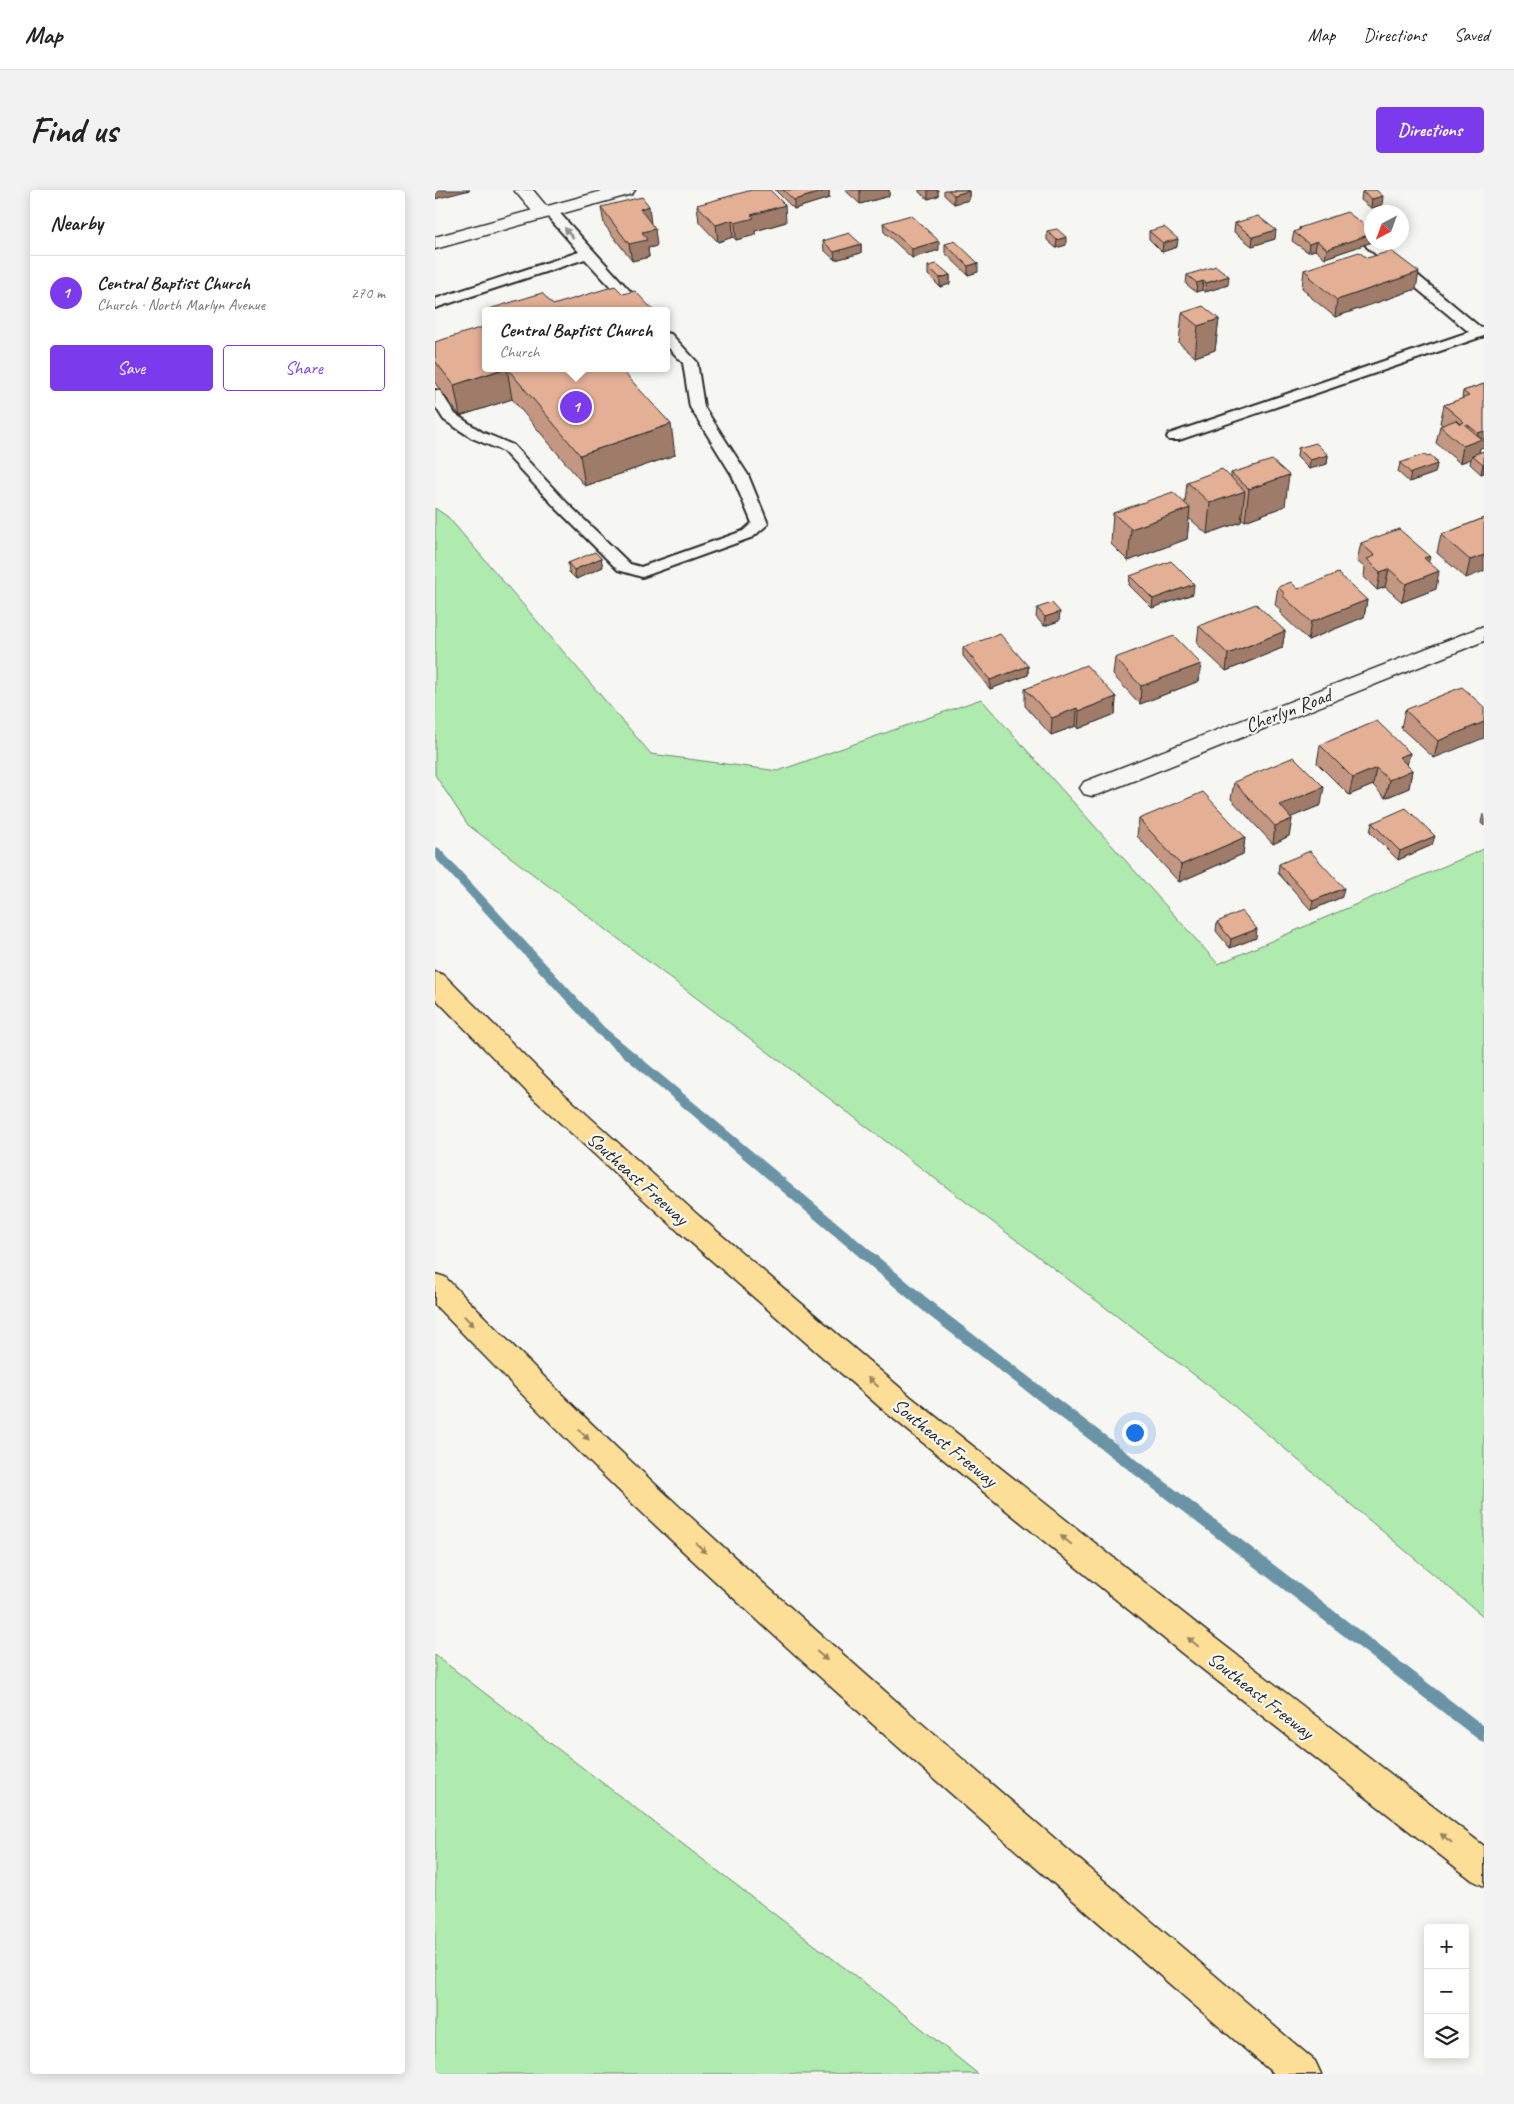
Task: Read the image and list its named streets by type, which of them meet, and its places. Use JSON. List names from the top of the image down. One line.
{"streets":{"highway":["Southeast Freeway"],"street":["Cherlyn Road"]},"north":"bottom left","page":{"header":"Map","nav":["Map","Directions","Saved"],"buttons":["Directions",["Save","Share"]],"title":"Find us","heading":"Nearby","list":[{"mark":"1","name":"Central Baptist Church","note":"Church · North Marlyn Avenue","value":"270 m"}],"popup":["Central Baptist Church","Church"],"pins":"1","map_buttons":["+","−"]}}
